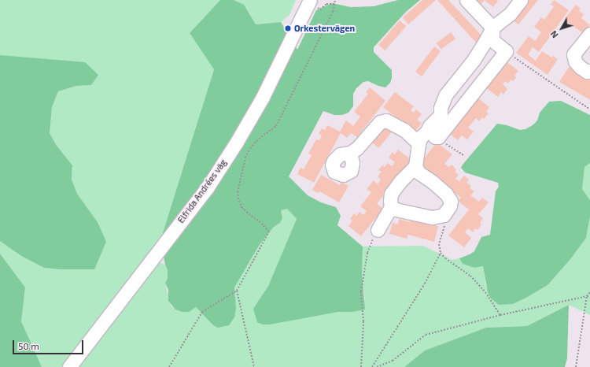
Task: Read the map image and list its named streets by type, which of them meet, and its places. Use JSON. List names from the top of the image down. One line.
{"streets":{"street":["Elfrida Andrées väg"]},"places":["Orkestervägen"],"scale_bar":"50 m","north":"bottom left"}
